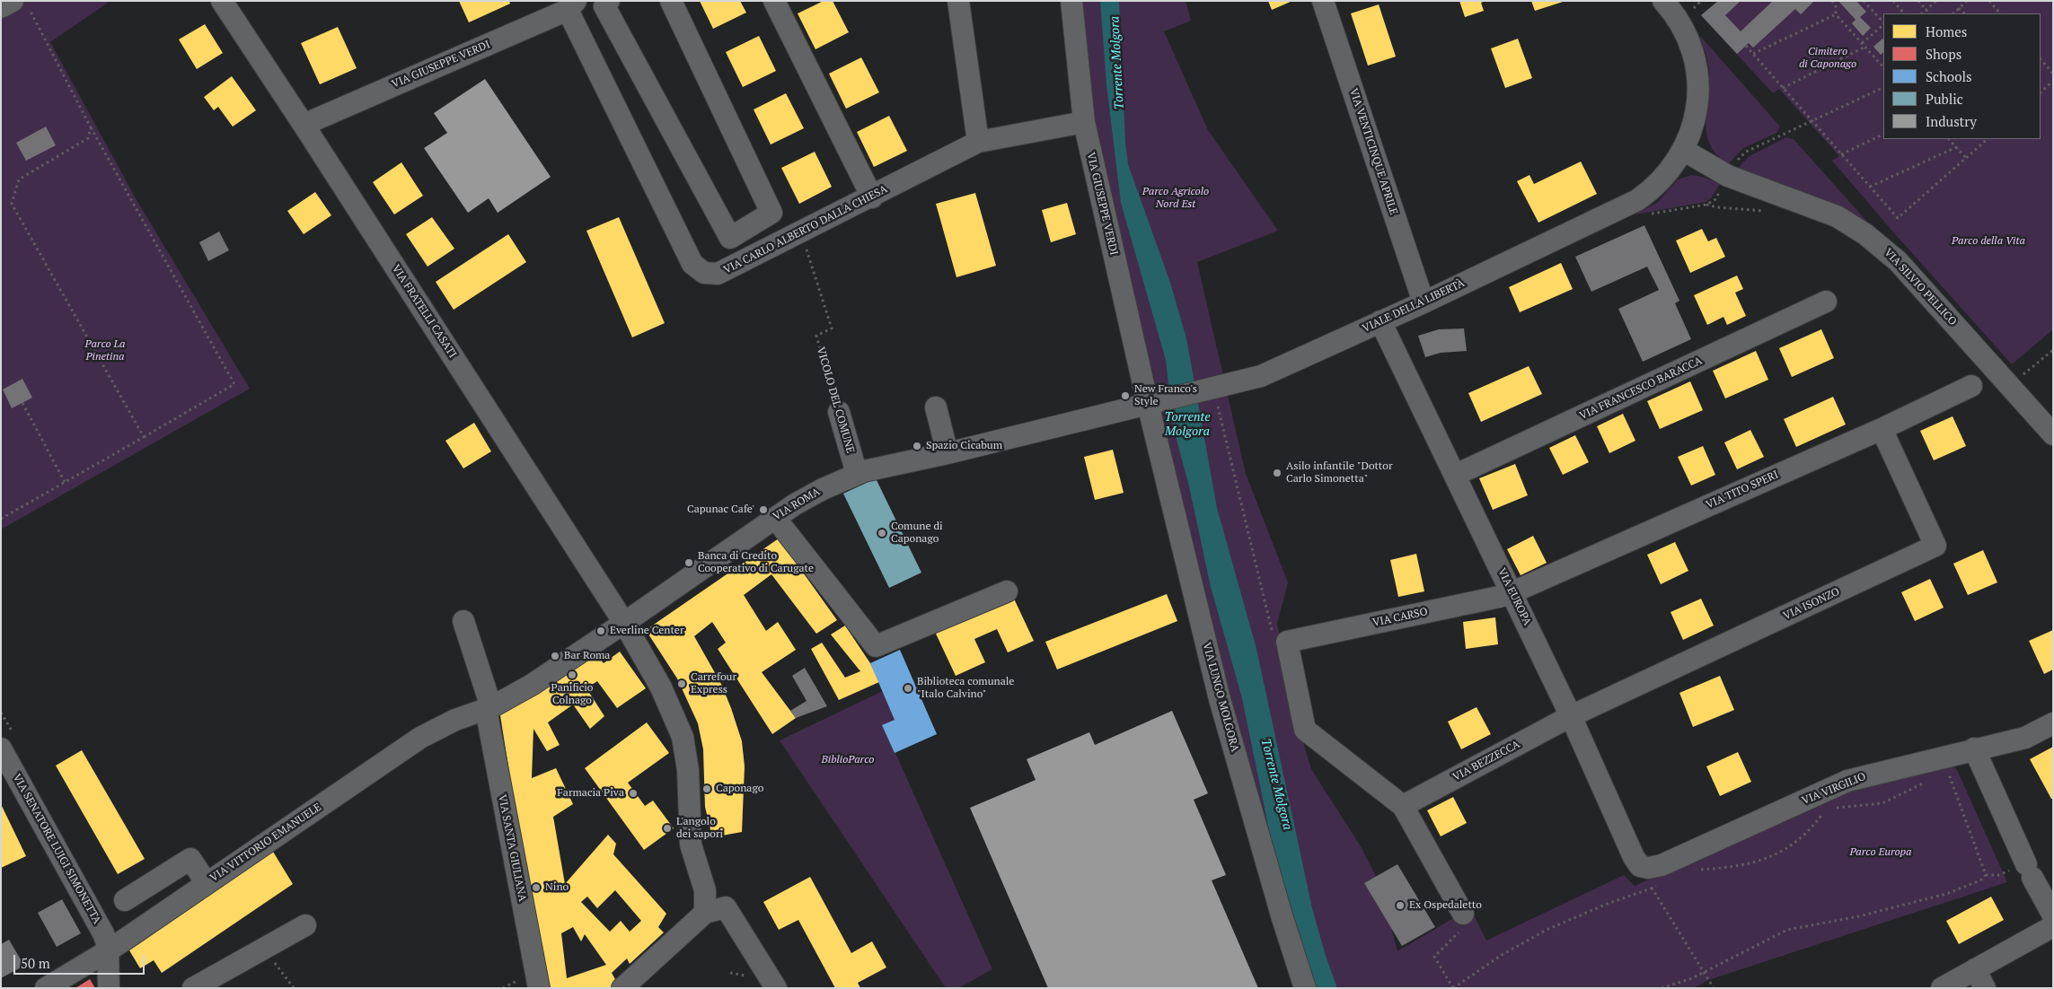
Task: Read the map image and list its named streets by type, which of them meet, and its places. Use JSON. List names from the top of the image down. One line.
{"streets":{"street":["VIA GIUSEPPE VERDI","VIA VENTICINQUE APRILE","VIA CARLO ALBERTO DALLA CHIESA","VIA SILVIO PELLICO","VIALE DELLA LIBERTÀ","VIA FRATELLI CASATI","VIA FRANCESCO BARACCA","VICOLO DEL COMUNE","VIA TITO SPERI","VIA ROMA","VIA EUROPA","VIA ISONZO","VIA CARSO","VIA LUNGO MOLGORA","VIA BEZZECCA","VIA VIRGILIO","VIA VITTORIO EMANUELE","VIA SANTA GIULIANA","VIA SENATORE LUIGI SIMONETTA"]},"crossings":[["VIA GIUSEPPE VERDI","VIA CARLO ALBERTO DALLA CHIESA"],["VIA GIUSEPPE VERDI","VIALE DELLA LIBERTÀ"],["VIA GIUSEPPE VERDI","VIA FRATELLI CASATI"],["VIA GIUSEPPE VERDI","VIA ROMA"],["VIA GIUSEPPE VERDI","VIA LUNGO MOLGORA"],["VIA VENTICINQUE APRILE","VIALE DELLA LIBERTÀ"],["VIA CARLO ALBERTO DALLA CHIESA","VICOLO DEL COMUNE"],["VIA SILVIO PELLICO","VIALE DELLA LIBERTÀ"],["VIALE DELLA LIBERTÀ","VIA ROMA"],["VIALE DELLA LIBERTÀ","VIA EUROPA"],["VIALE DELLA LIBERTÀ","VIA LUNGO MOLGORA"],["VIA FRATELLI CASATI","VIA ROMA"],["VIA FRANCESCO BARACCA","VIA EUROPA"],["VICOLO DEL COMUNE","VIA ROMA"],["VIA TITO SPERI","VIA EUROPA"],["VIA TITO SPERI","VIA ISONZO"],["VIA TITO SPERI","VIA CARSO"],["VIA ROMA","VIA LUNGO MOLGORA"],["VIA ROMA","VIA VITTORIO EMANUELE"],["VIA ROMA","VIA SANTA GIULIANA"],["VIA EUROPA","VIA ISONZO"],["VIA EUROPA","VIA CARSO"],["VIA EUROPA","VIA BEZZECCA"],["VIA EUROPA","VIA VIRGILIO"],["VIA ISONZO","VIA BEZZECCA"],["VIA VITTORIO EMANUELE","VIA SANTA GIULIANA"],["VIA VITTORIO EMANUELE","VIA SENATORE LUIGI SIMONETTA"]],"water":["Torrente Molgora"],"parks":["Cimitero di Caponago","Parco Agricolo Nord Est","Parco della Vita","Parco La Pinetina","BiblioParco","Parco Europa"],"places":["New Franco's Style","Spazio Cicabum","Asilo infantile \"Dottor Carlo Simonetta\"","Capunac Cafe'","Comune di Caponago","Banca di Credito Cooperativo di Carugate","Everline Center","Bar Roma","Panificio Colnago","Carrefour Express","Biblioteca comunale \"Italo Calvino\"","Caponago","Farmacia Piva","L'angolo dei sapori","Nino","Ex Ospedaletto"],"legend":["Homes","Shops","Schools","Public","Industry"],"scale_bar":"50 m"}
